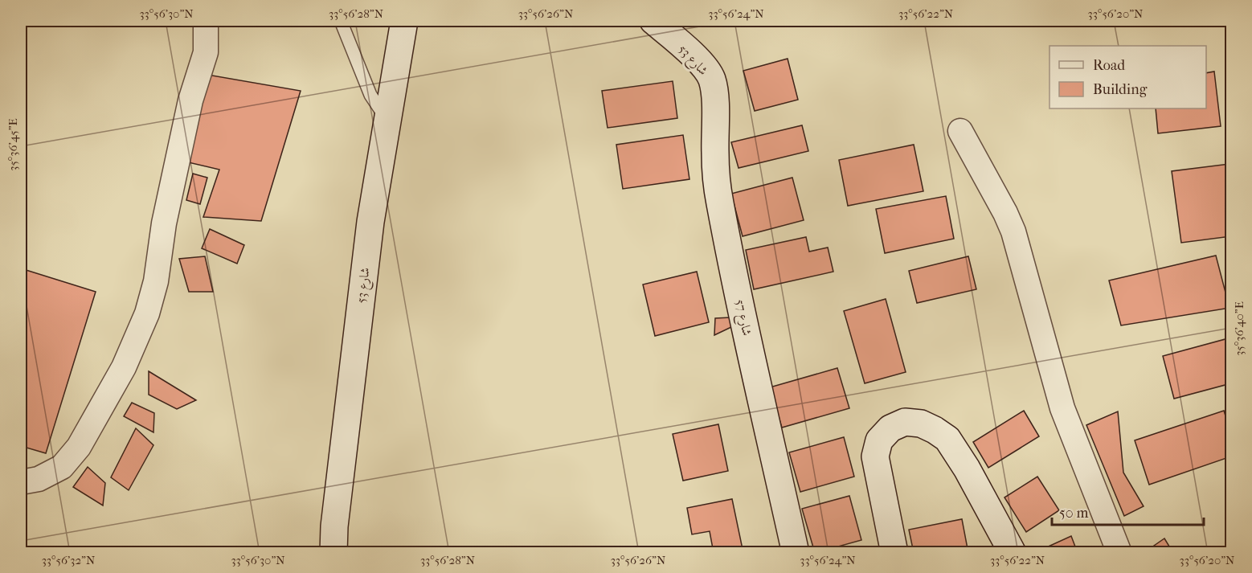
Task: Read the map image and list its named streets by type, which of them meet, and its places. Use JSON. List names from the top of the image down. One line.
{"streets":{"street":["شارع 53","شارع 57"]},"crossings":[["شارع 53","شارع 57"]],"legend":["Road","Building"],"scale_bar":"50 m","coordinates":["33°56'30\"N","33°56'28\"N","33°56'26\"N","33°56'24\"N","33°56'22\"N","33°56'20\"N","35°36'45\"E","35°36'40\"E","33°56'32\"N"]}
